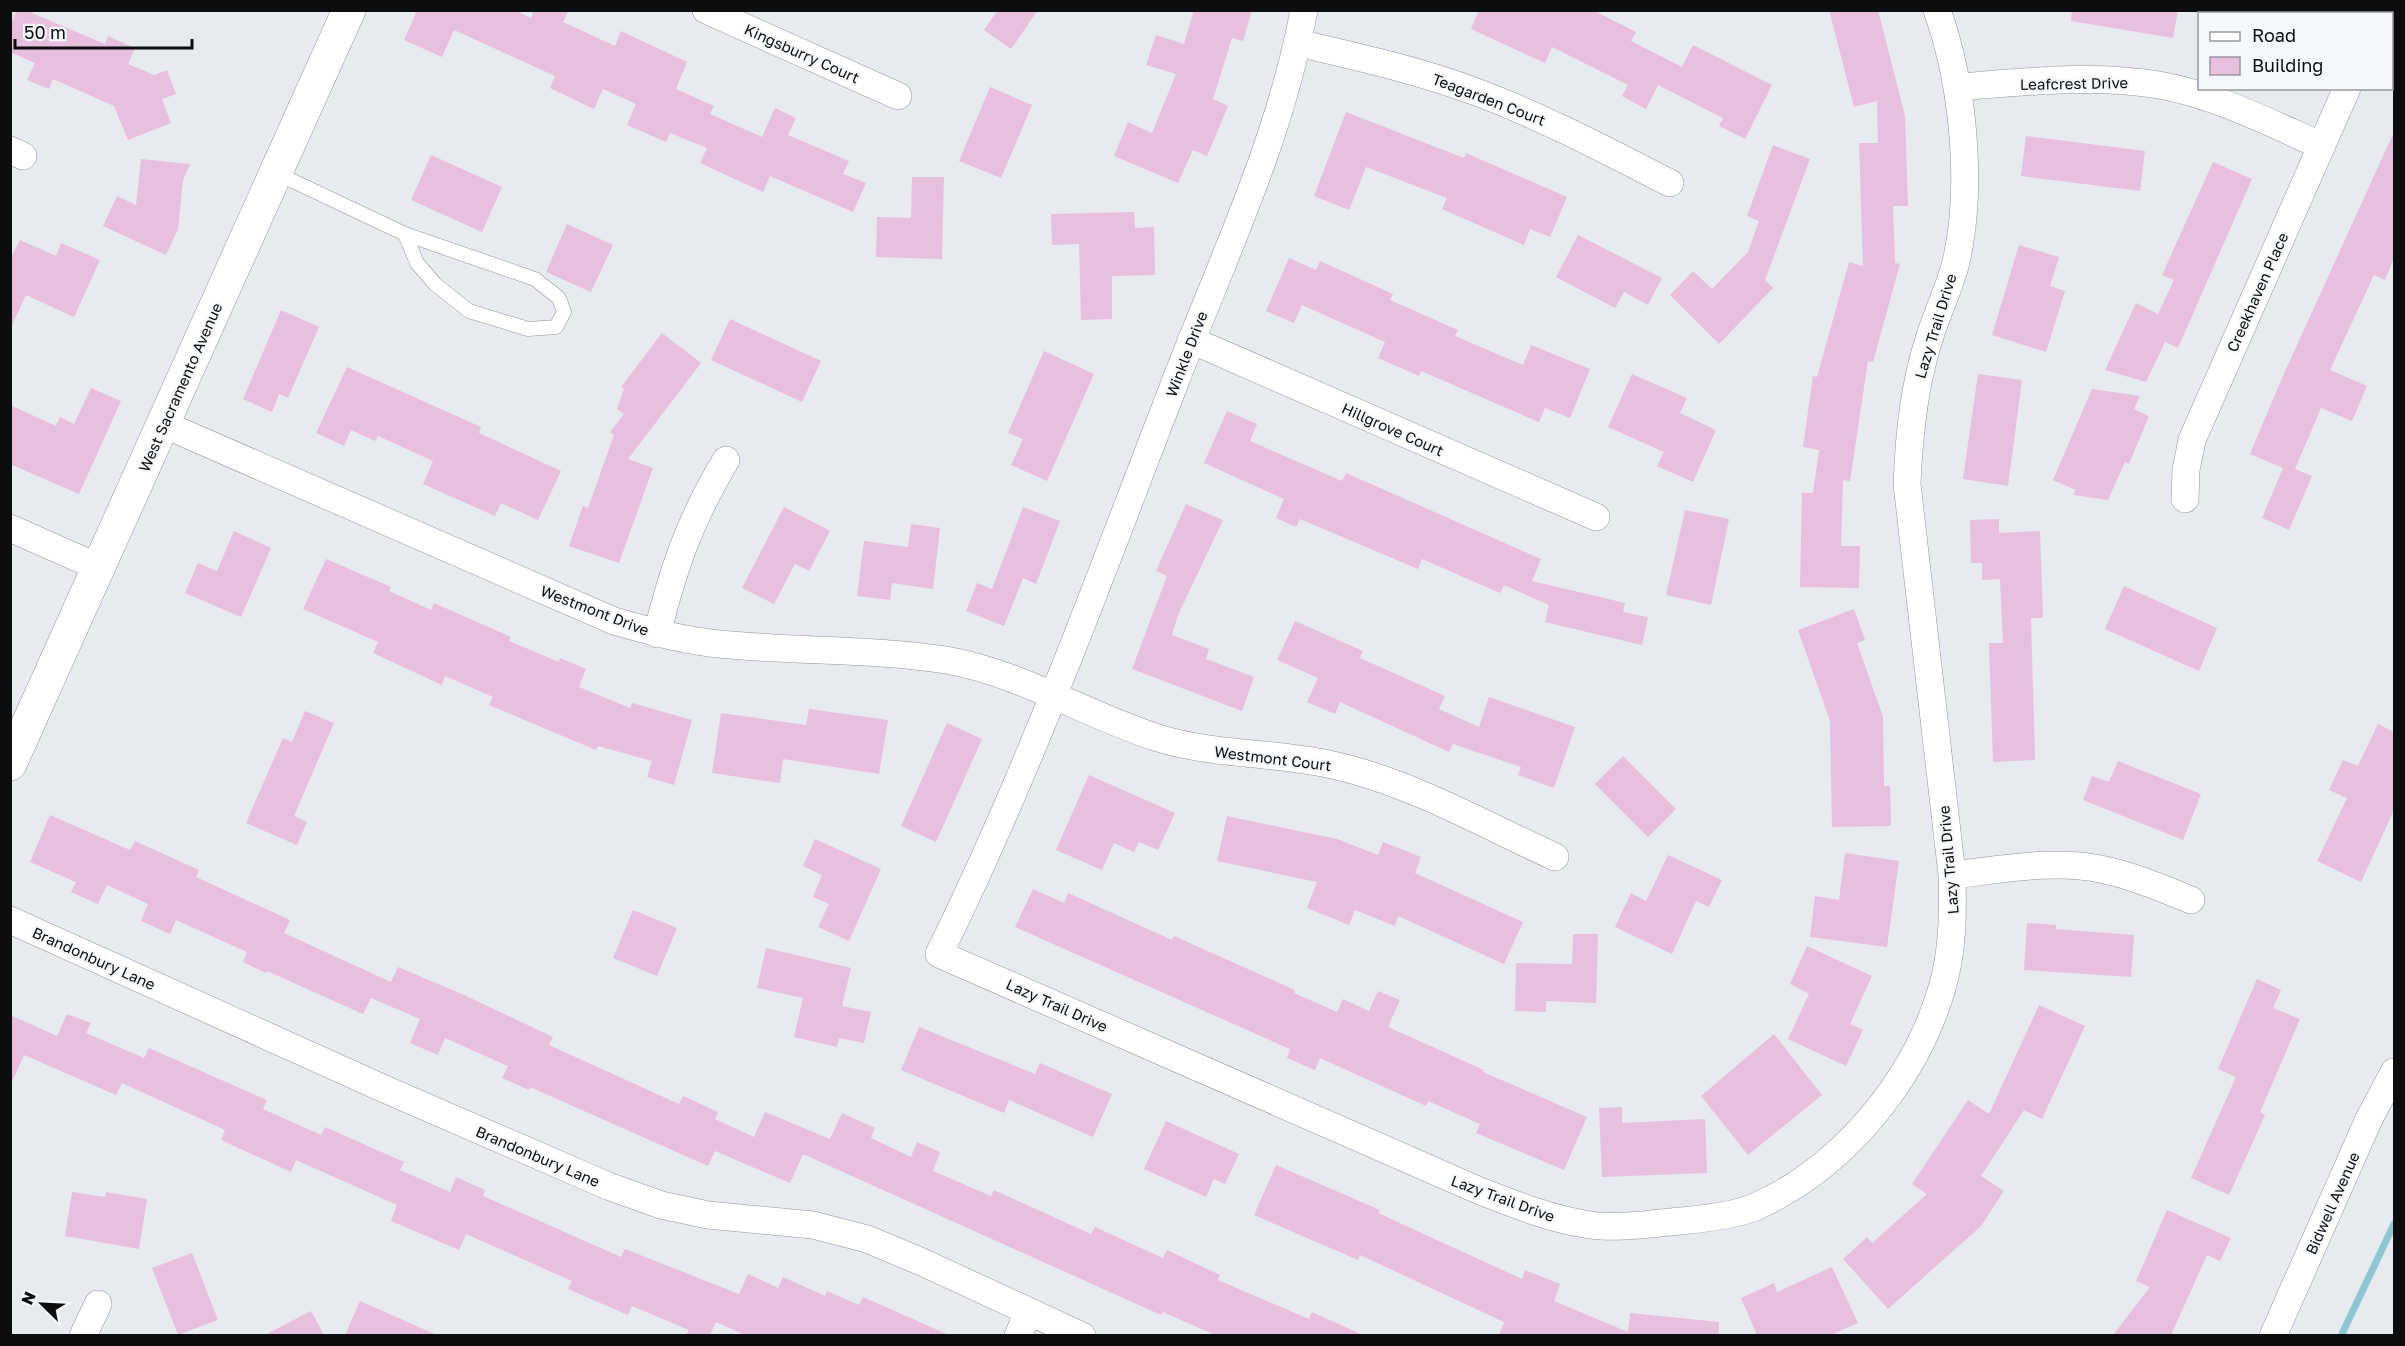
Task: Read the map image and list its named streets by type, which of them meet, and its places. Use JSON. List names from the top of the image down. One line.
{"streets":{"street":["Kingsburry Court","Leafcrest Drive","Teagarden Court","Creekhaven Place","Lazy Trail Drive","Winkle Drive","West Sacramento Avenue","Hillgrove Court","Westmont Drive","Westmont Court","Brandonbury Lane","Bidwell Avenue"]},"crossings":[["Leafcrest Drive","Creekhaven Place"],["Leafcrest Drive","Lazy Trail Drive"],["Teagarden Court","Winkle Drive"],["Lazy Trail Drive","Winkle Drive"],["Lazy Trail Drive","Westmont Drive"],["Lazy Trail Drive","Westmont Court"],["Winkle Drive","Hillgrove Court"],["Winkle Drive","Westmont Drive"],["Winkle Drive","Westmont Court"],["West Sacramento Avenue","Westmont Drive"],["Westmont Drive","Westmont Court"]],"legend":["Road","Building"],"scale_bar":"50 m","north":"top left"}
